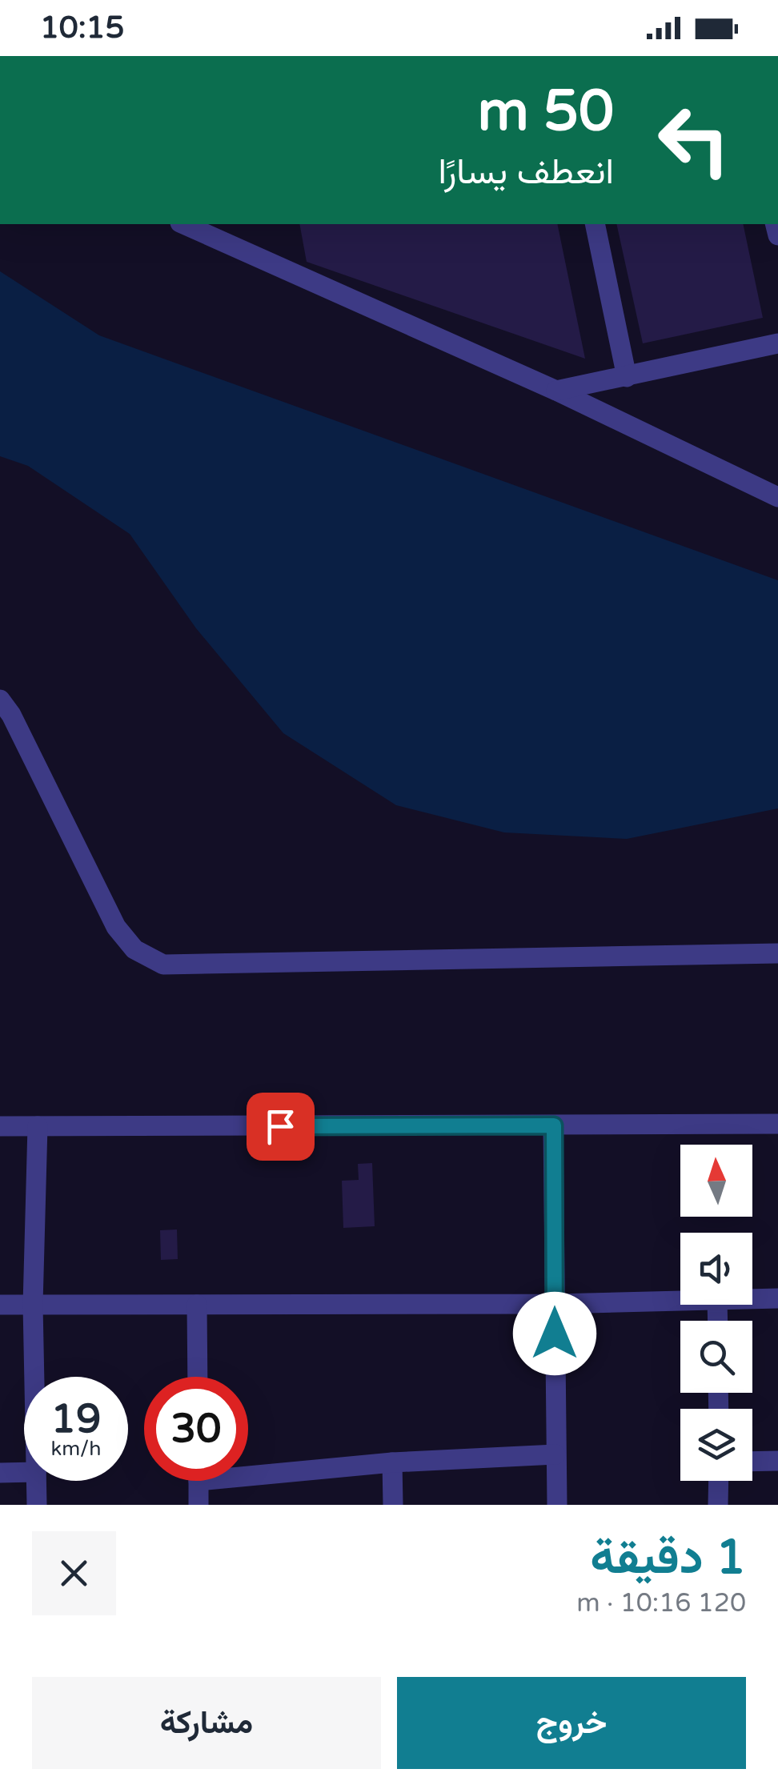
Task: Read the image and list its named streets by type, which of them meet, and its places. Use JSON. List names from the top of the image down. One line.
{"north":"top","page":{"status":"10:15","turn":["50 m","انعطف يسارًا"],"speed":"19 km/h","limit":"30","heading":["1 دقيقة","120 m · 10:16"],"buttons":["خروج","مشاركة"]}}
